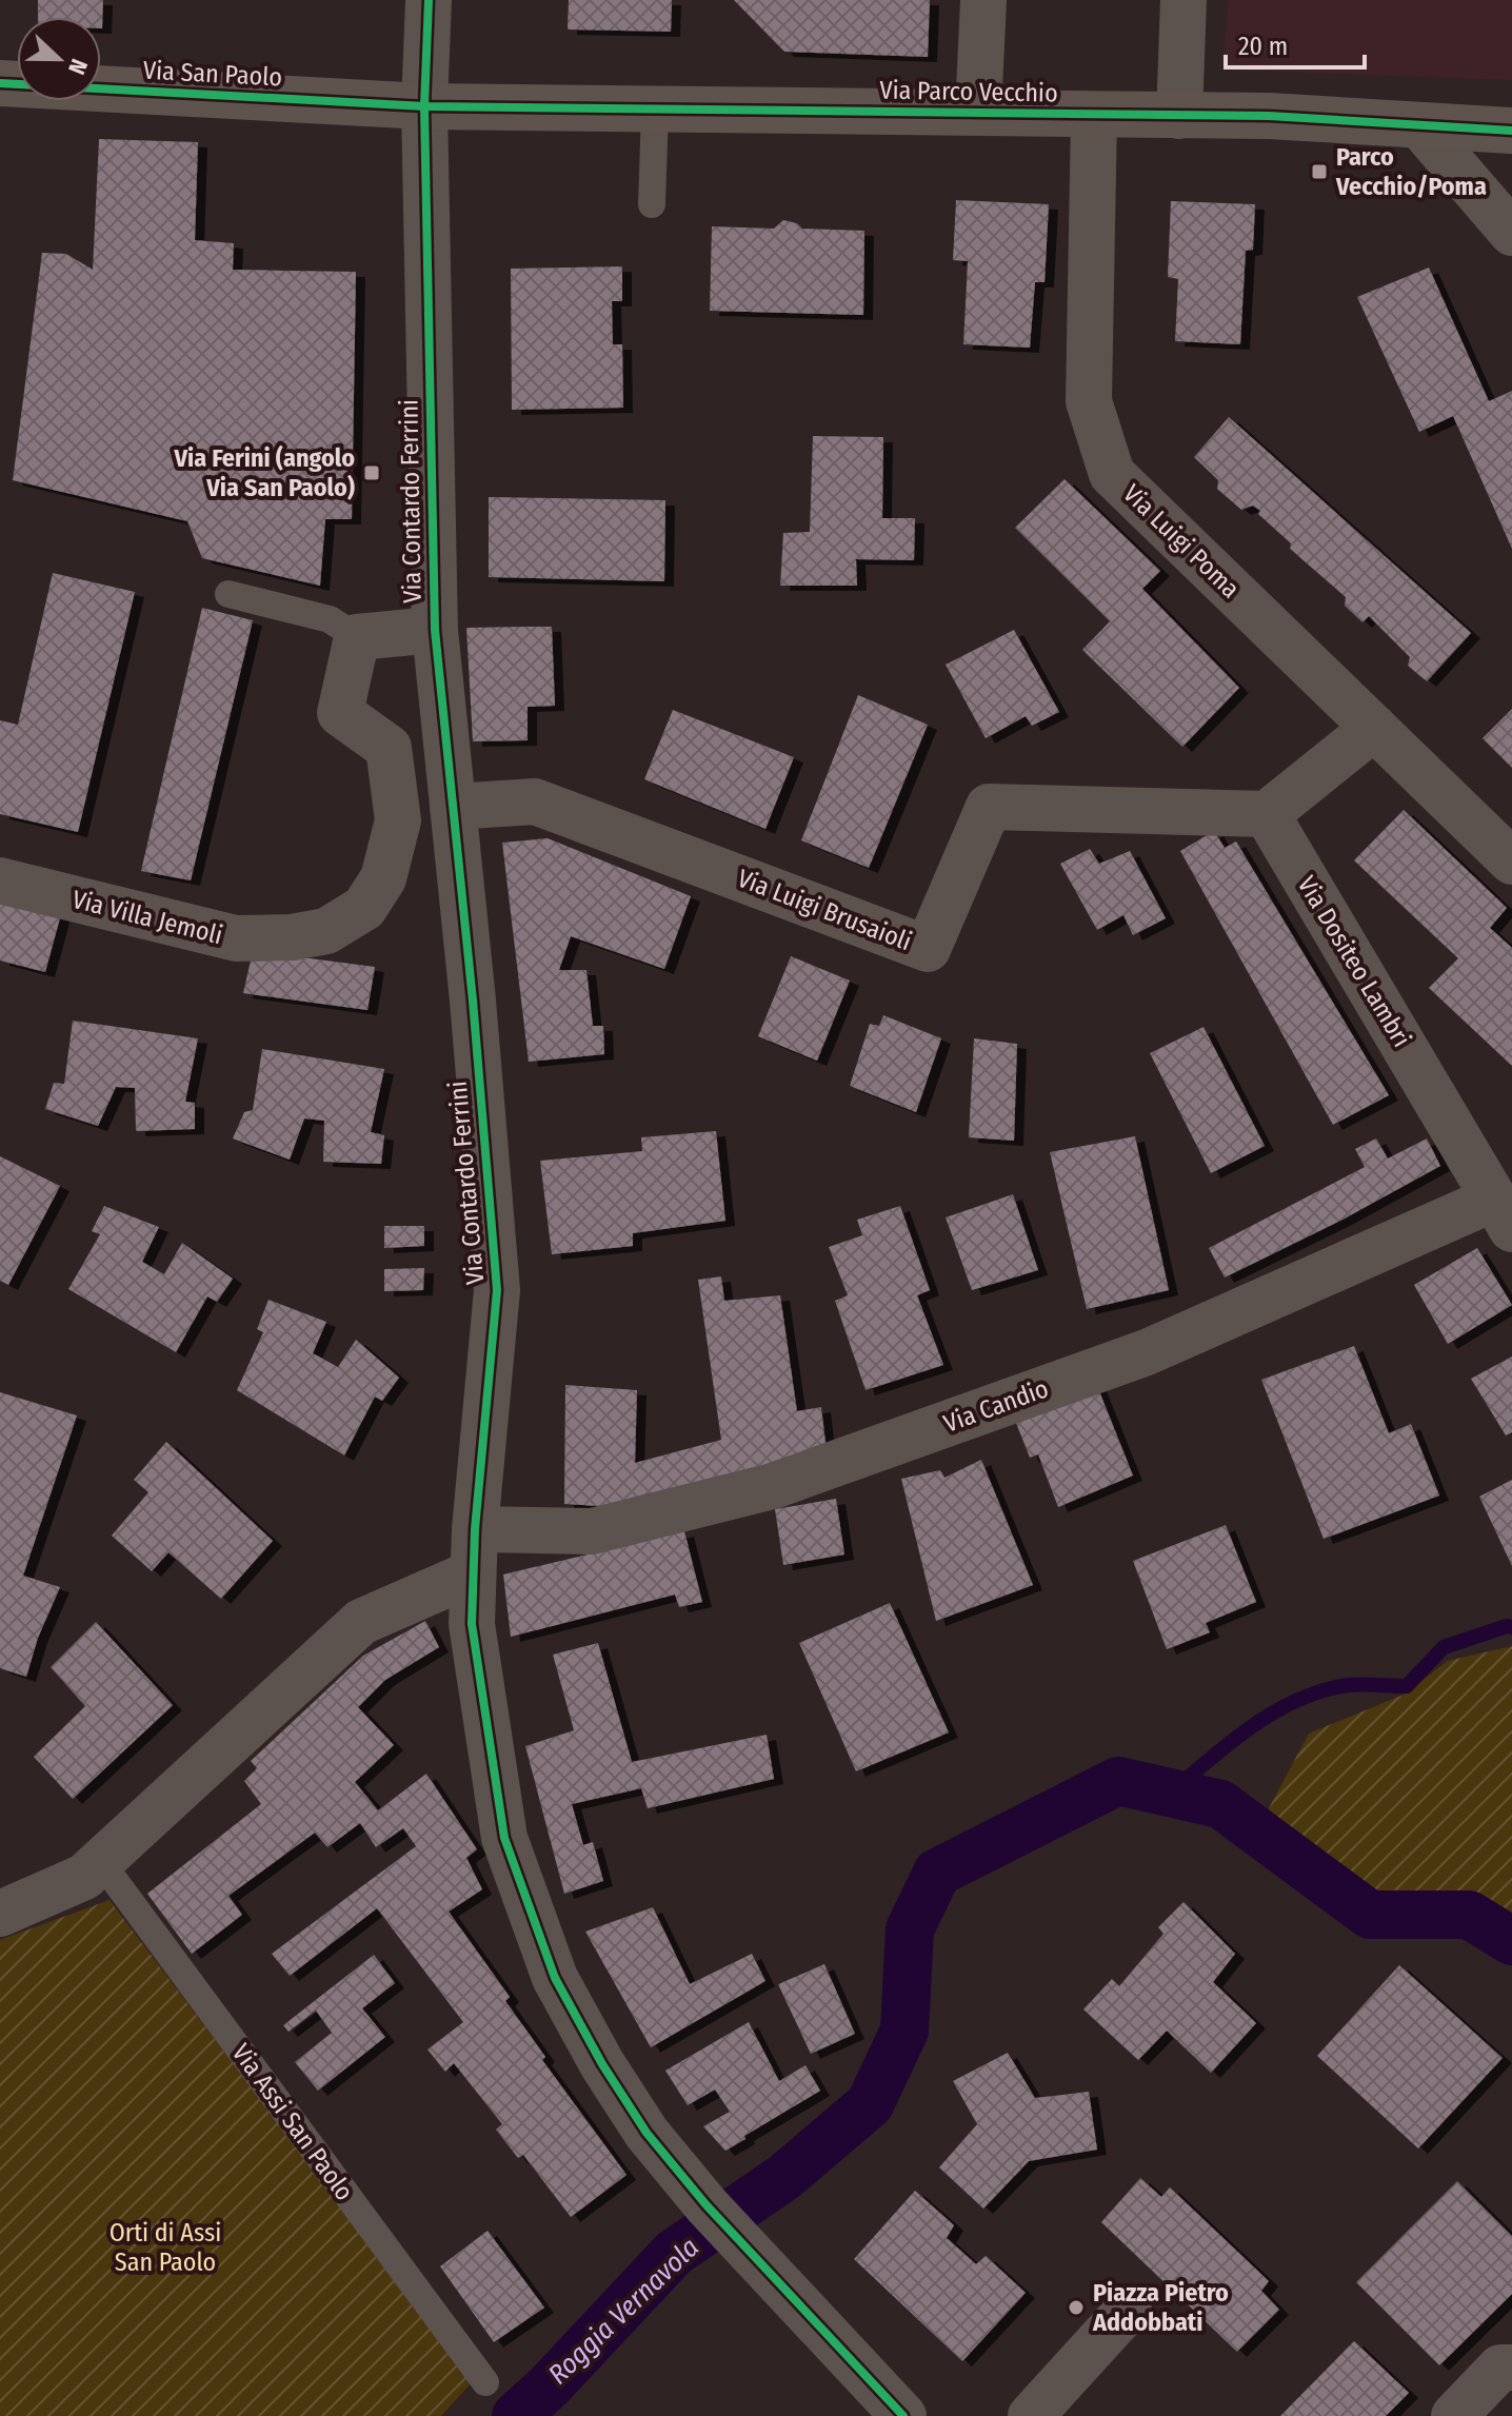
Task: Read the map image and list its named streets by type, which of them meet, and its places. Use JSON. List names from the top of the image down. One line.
{"streets":{"street":["Via San Paolo","Via Parco Vecchio","Via Contardo Ferrini","Via Luigi Poma","Via Luigi Brusaioli","Via Villa Jemoli","Via Dositeo Lambri","Via Candio"],"lane":["Via Assi San Paolo"]},"crossings":[["Via San Paolo","Via Parco Vecchio"],["Via San Paolo","Via Contardo Ferrini"],["Via Parco Vecchio","Via Contardo Ferrini"],["Via Parco Vecchio","Via Luigi Poma"],["Via Contardo Ferrini","Via Luigi Brusaioli"],["Via Contardo Ferrini","Via Villa Jemoli"],["Via Contardo Ferrini","Via Candio"],["Via Luigi Brusaioli","Via Dositeo Lambri"],["Via Dositeo Lambri","Via Candio"]],"water":["Roggia Vernavola"],"parks":["Orti di Assi San Paolo"],"places":{"transit":["Parco Vecchio/Poma","Via Ferini (angolo Via San Paolo)"],"other":["Piazza Pietro Addobbati"]},"scale_bar":"20 m","north":"right"}
